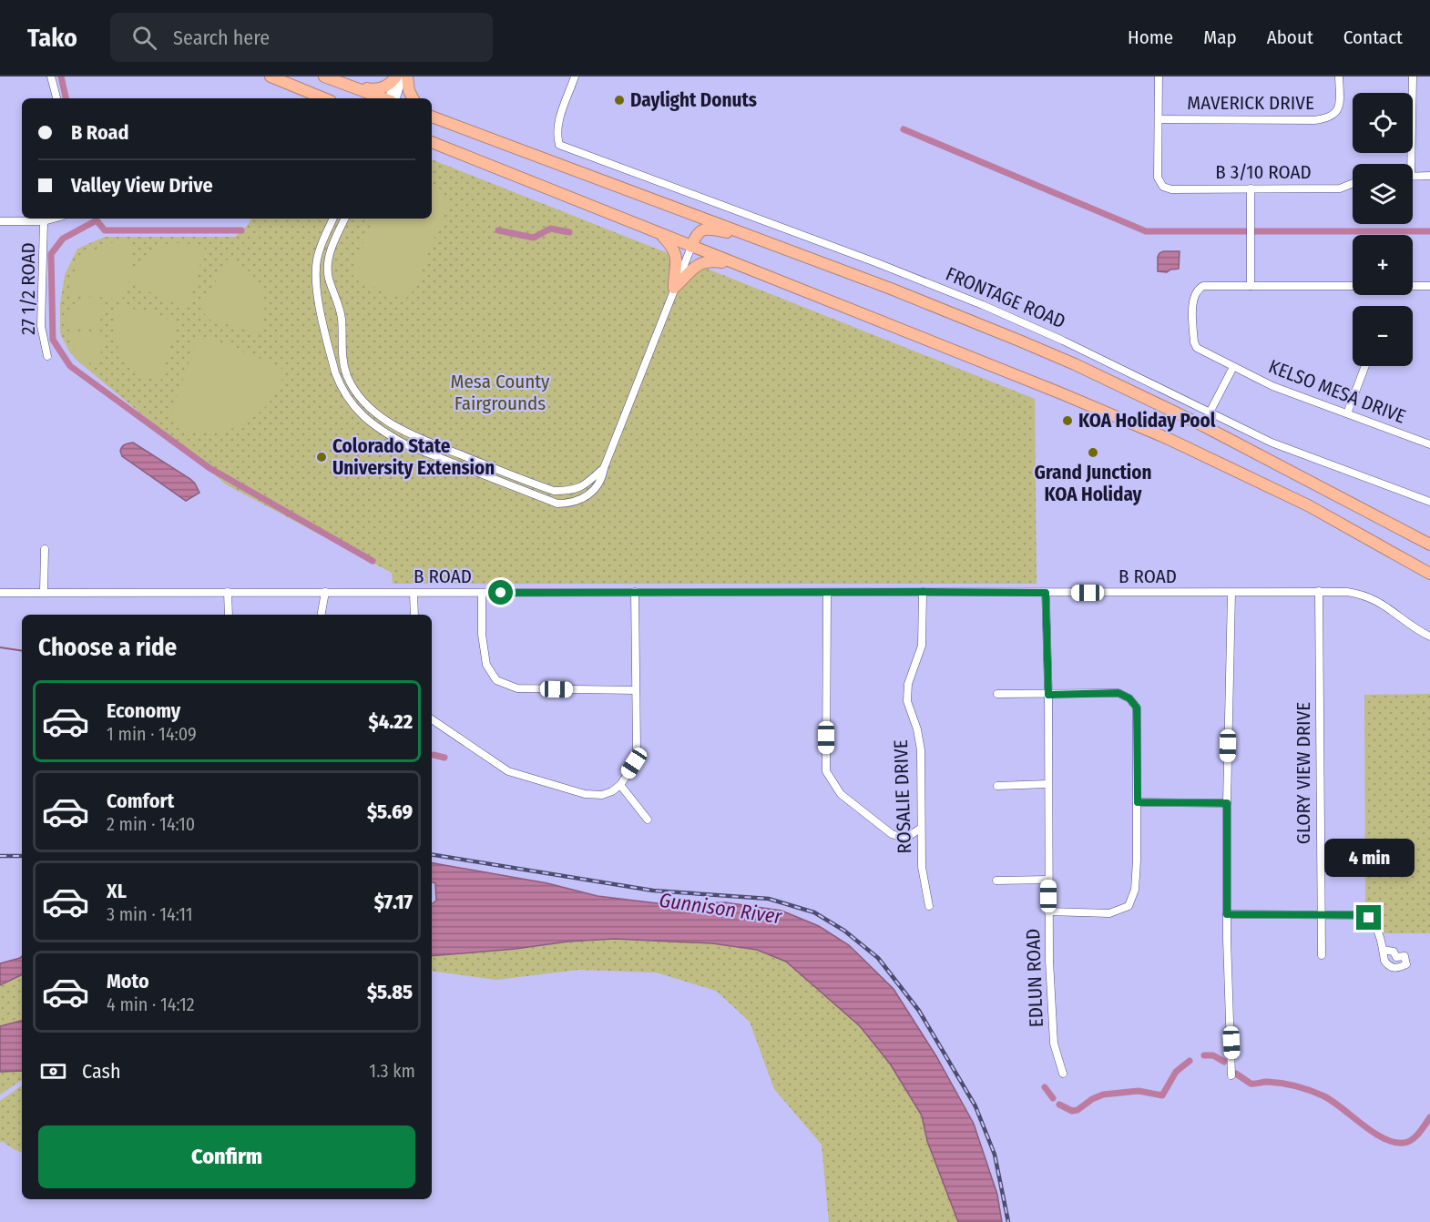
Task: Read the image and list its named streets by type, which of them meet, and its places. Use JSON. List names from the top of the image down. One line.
{"streets":{"street":["MAVERICK DRIVE","B 3/10 ROAD","27 1/2 ROAD","FRONTAGE ROAD","KELSO MESA DRIVE","B ROAD","GLORY VIEW DRIVE","ROSALIE DRIVE","EDLUN ROAD"]},"crossings":[["MAVERICK DRIVE","B 3/10 ROAD"],["B ROAD","GLORY VIEW DRIVE"],["B ROAD","ROSALIE DRIVE"],["B ROAD","EDLUN ROAD"]],"water":["Gunnison River"],"parks":["Mesa County Fairgrounds"],"places":["Daylight Donuts","KOA Holiday Pool","Grand Junction KOA Holiday","Colorado State University Extension"],"page":{"header":"Tako","search":"Search here","nav":["Home","Map","About","Contact"],"map_buttons":["+","−"],"banner":["B Road","Valley View Drive"],"heading":"Choose a ride","list":[{"name":"Economy","note":"1 min · 14:09","value":"$4.22"},{"name":"Comfort","note":"2 min · 14:10","value":"$5.69"},{"name":"XL","note":"3 min · 14:11","value":"$7.17"},{"name":"Moto","note":"4 min · 14:12","value":"$5.85"}],"bubble":"4 min","pay":["Cash","1.3 km"],"buttons":"Confirm"}}
